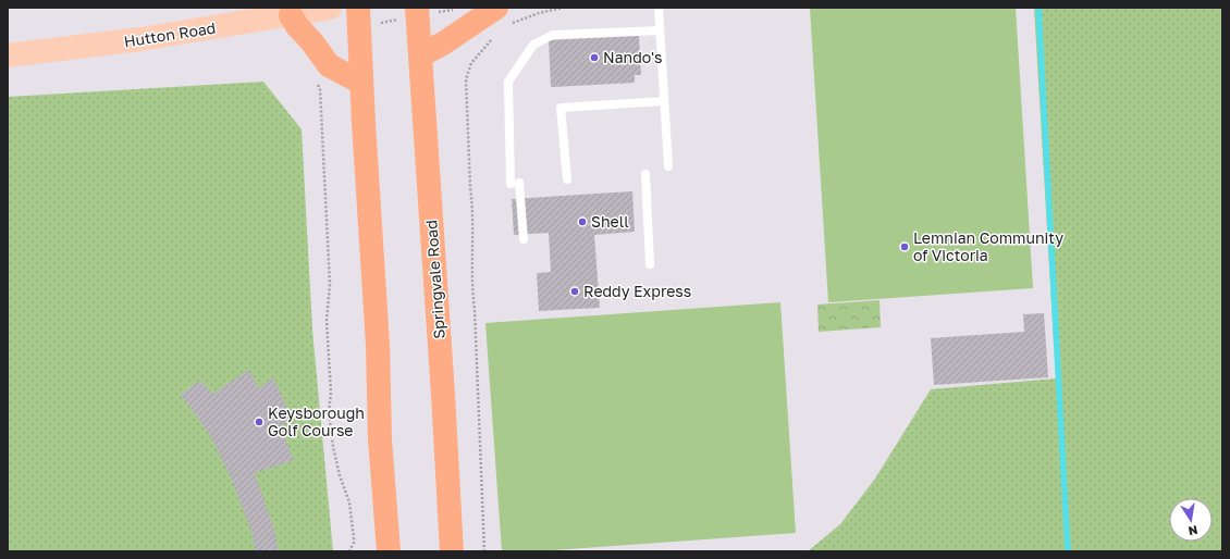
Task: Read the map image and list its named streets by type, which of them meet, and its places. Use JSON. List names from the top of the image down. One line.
{"streets":{"highway":["Springvale Road"],"main road":["Hutton Road"]},"places":["Nando's","Shell","Lemnian Community of Victoria","Reddy Express","Keysborough Golf Course"],"north":"bottom"}
